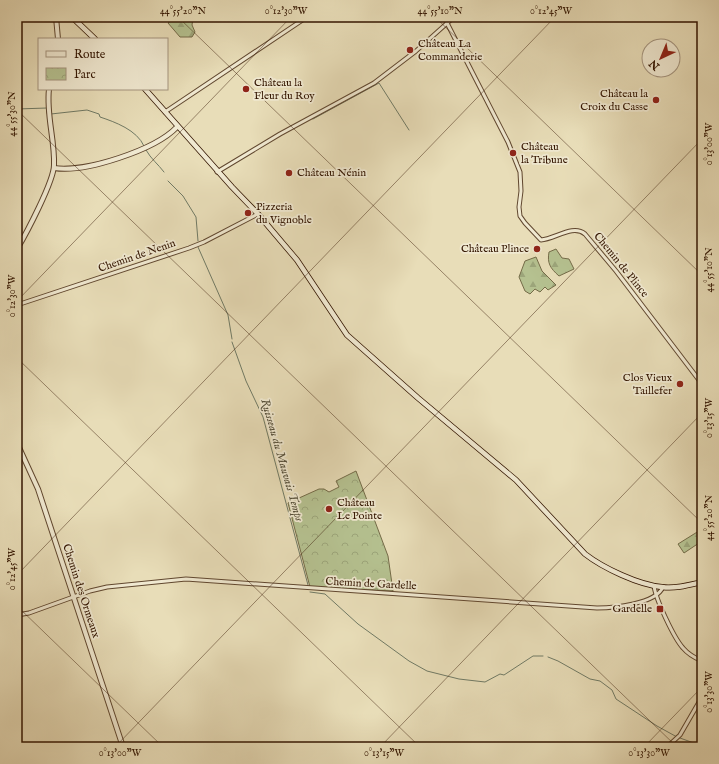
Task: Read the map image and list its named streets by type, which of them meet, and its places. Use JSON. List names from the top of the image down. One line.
{"streets":{"street":["Chemin de Nenin","Chemin de Plince","Chemin de Gardelle","Chemin des Ormeaux"]},"crossings":[["Chemin de Gardelle","Chemin des Ormeaux"]],"water":["Ruisseau du Mauvais Temps"],"places":{"other":["Château La Commanderie","Château la Fleur du Roy","Château la Croix du Casse","Château la Tribune","Château Nénin","Pizzeria du Vignoble","Château Plince","Clos Vieux Taillefer","Château Le Pointe"],"transit":["Gardelle"]},"legend":["Route","Parc"],"north":"bottom left","coordinates":["44°55'20\"N","0°12'30\"W","44°55'10\"N","0°12'45\"W","44°55'30\"N","0°13'00\"W","0°13'15\"W","0°13'30\"W"]}
